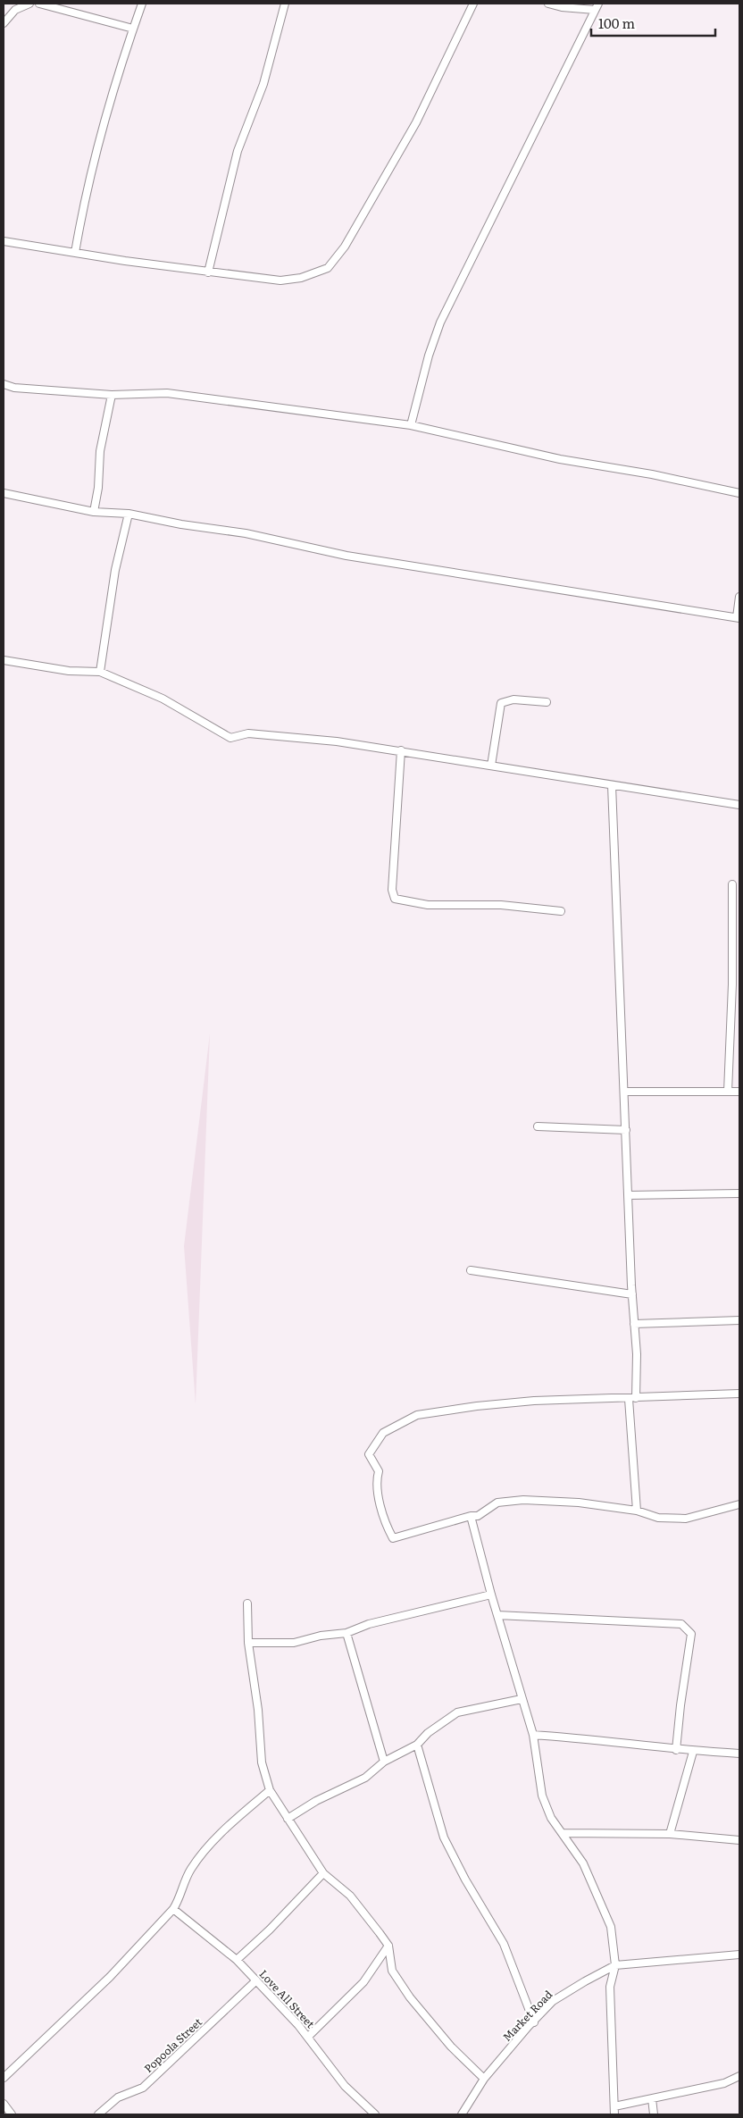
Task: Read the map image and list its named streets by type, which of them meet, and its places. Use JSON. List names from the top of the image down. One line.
{"streets":{"street":["Love All Street","Market Road","Popoola Street"]},"crossings":[["Love All Street","Popoola Street"]],"scale_bar":"100 m"}
